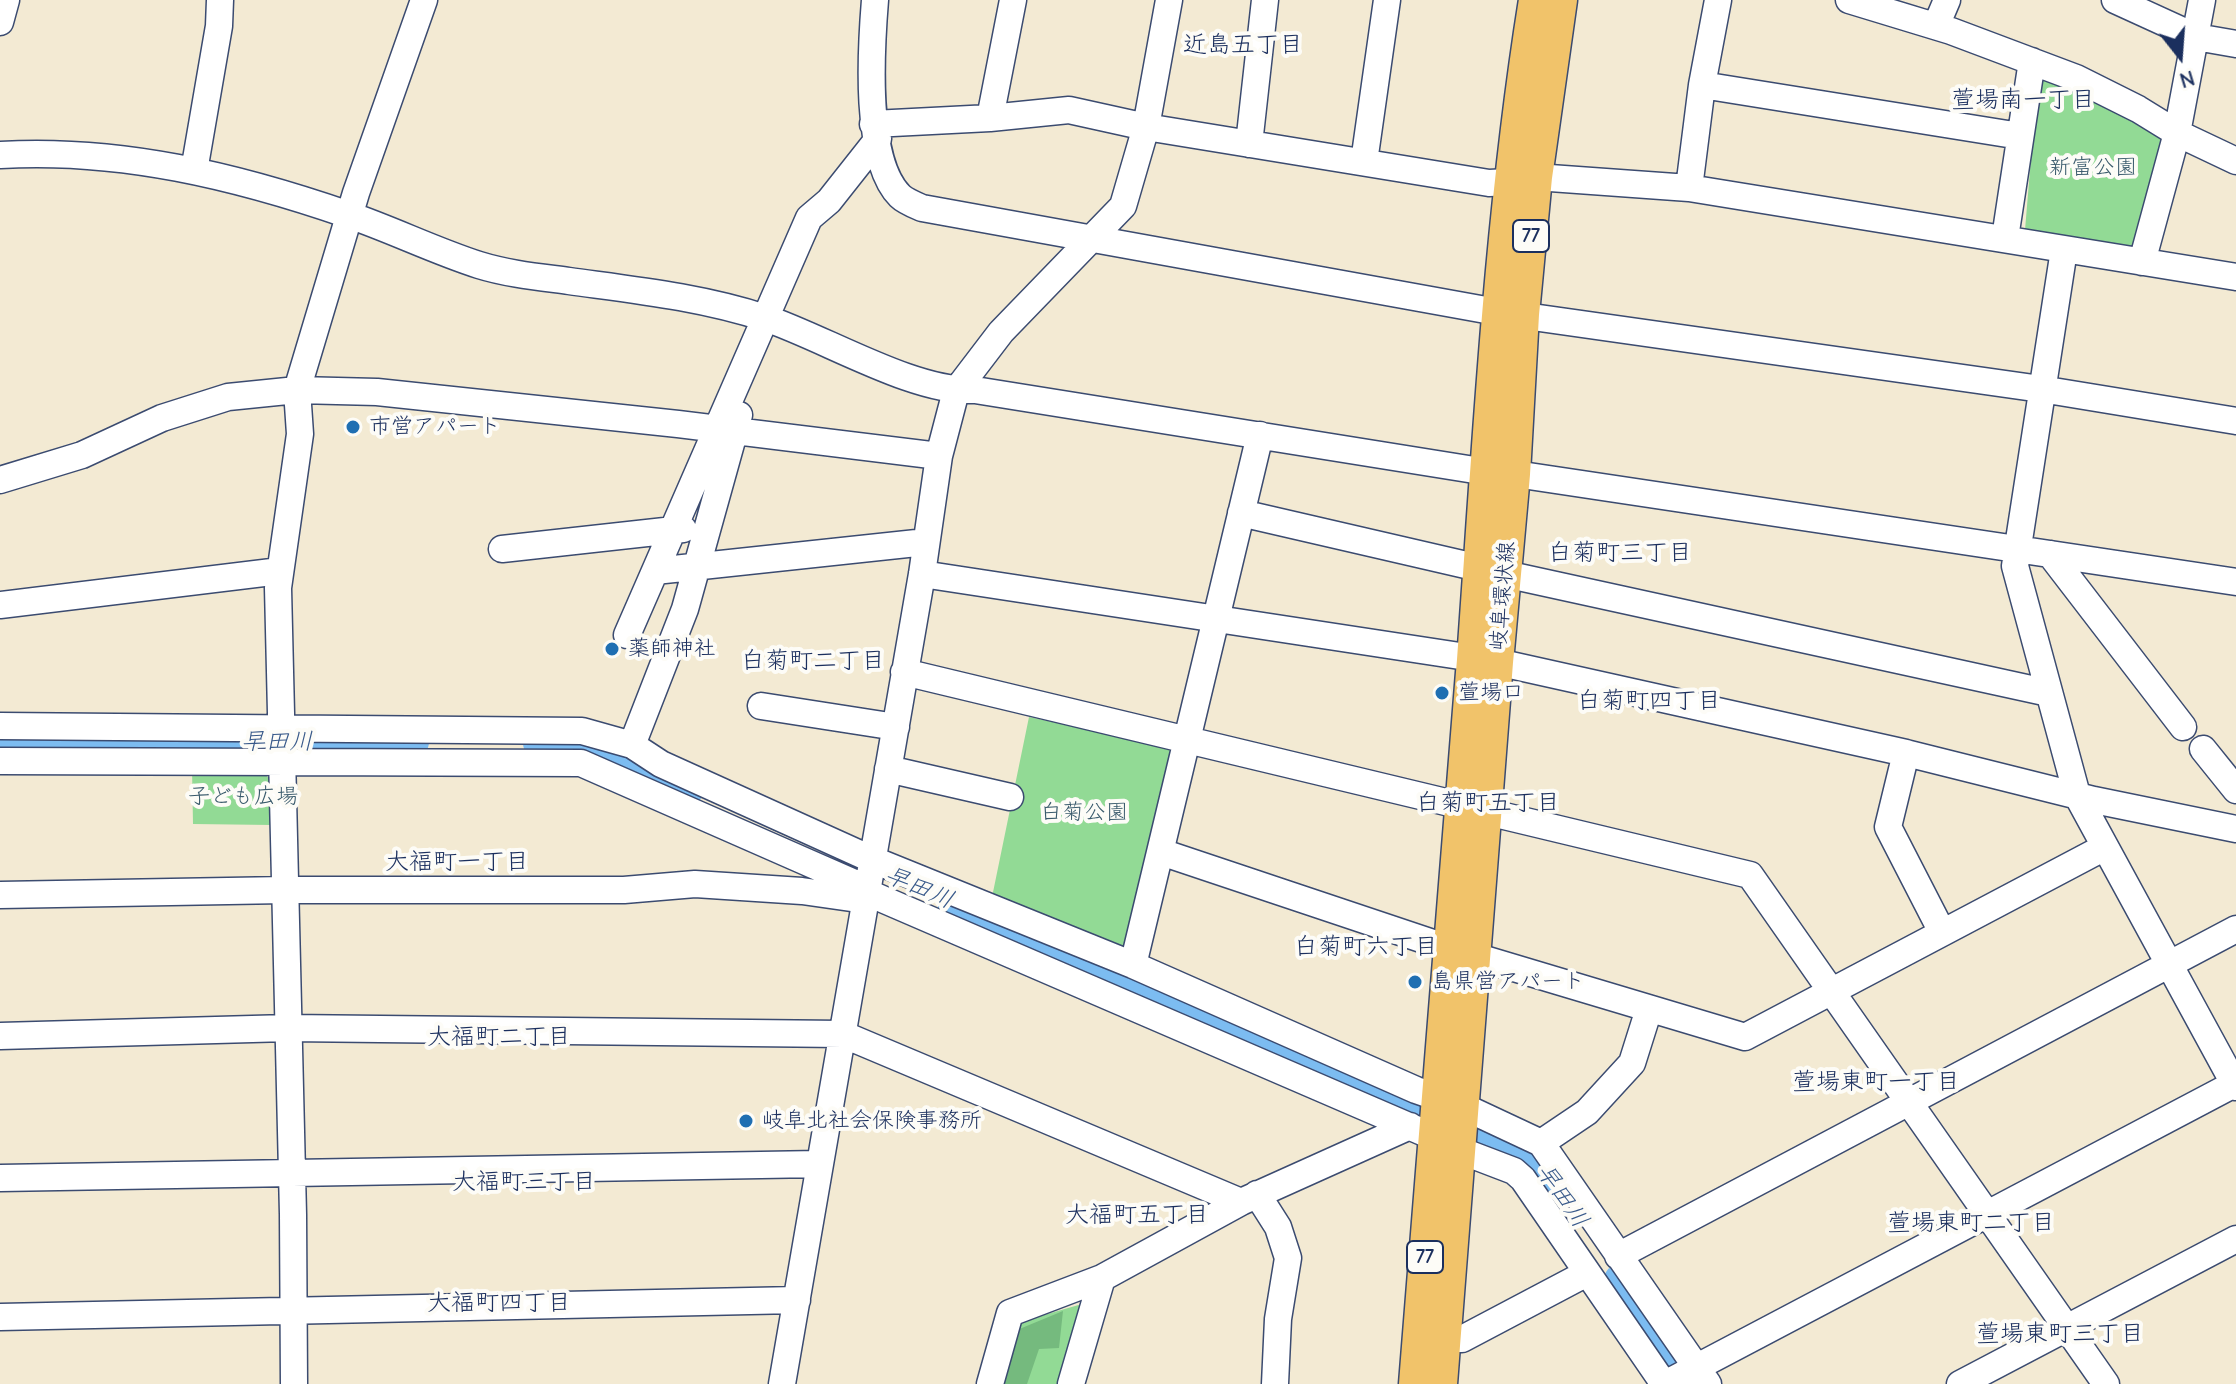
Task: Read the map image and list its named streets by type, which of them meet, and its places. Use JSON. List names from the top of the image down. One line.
{"streets":{"main road":["77","岐阜環状線"]},"districts":["近島五丁目","萱場南一丁目","白菊町三丁目","白菊町二丁目","白菊町四丁目","白菊町五丁目","大福町一丁目","白菊町六丁目","大福町二丁目","萱場東町一丁目","大福町三丁目","大福町五丁目","萱場東町二丁目","大福町四丁目","萱場東町三丁目"],"water":["早田川"],"parks":["新富公園","子ども広場","白菊公園"],"places":["市営アパート","薬師神社","萱場口","島県営アパート","岐阜北社会保険事務所"],"north":"bottom"}
